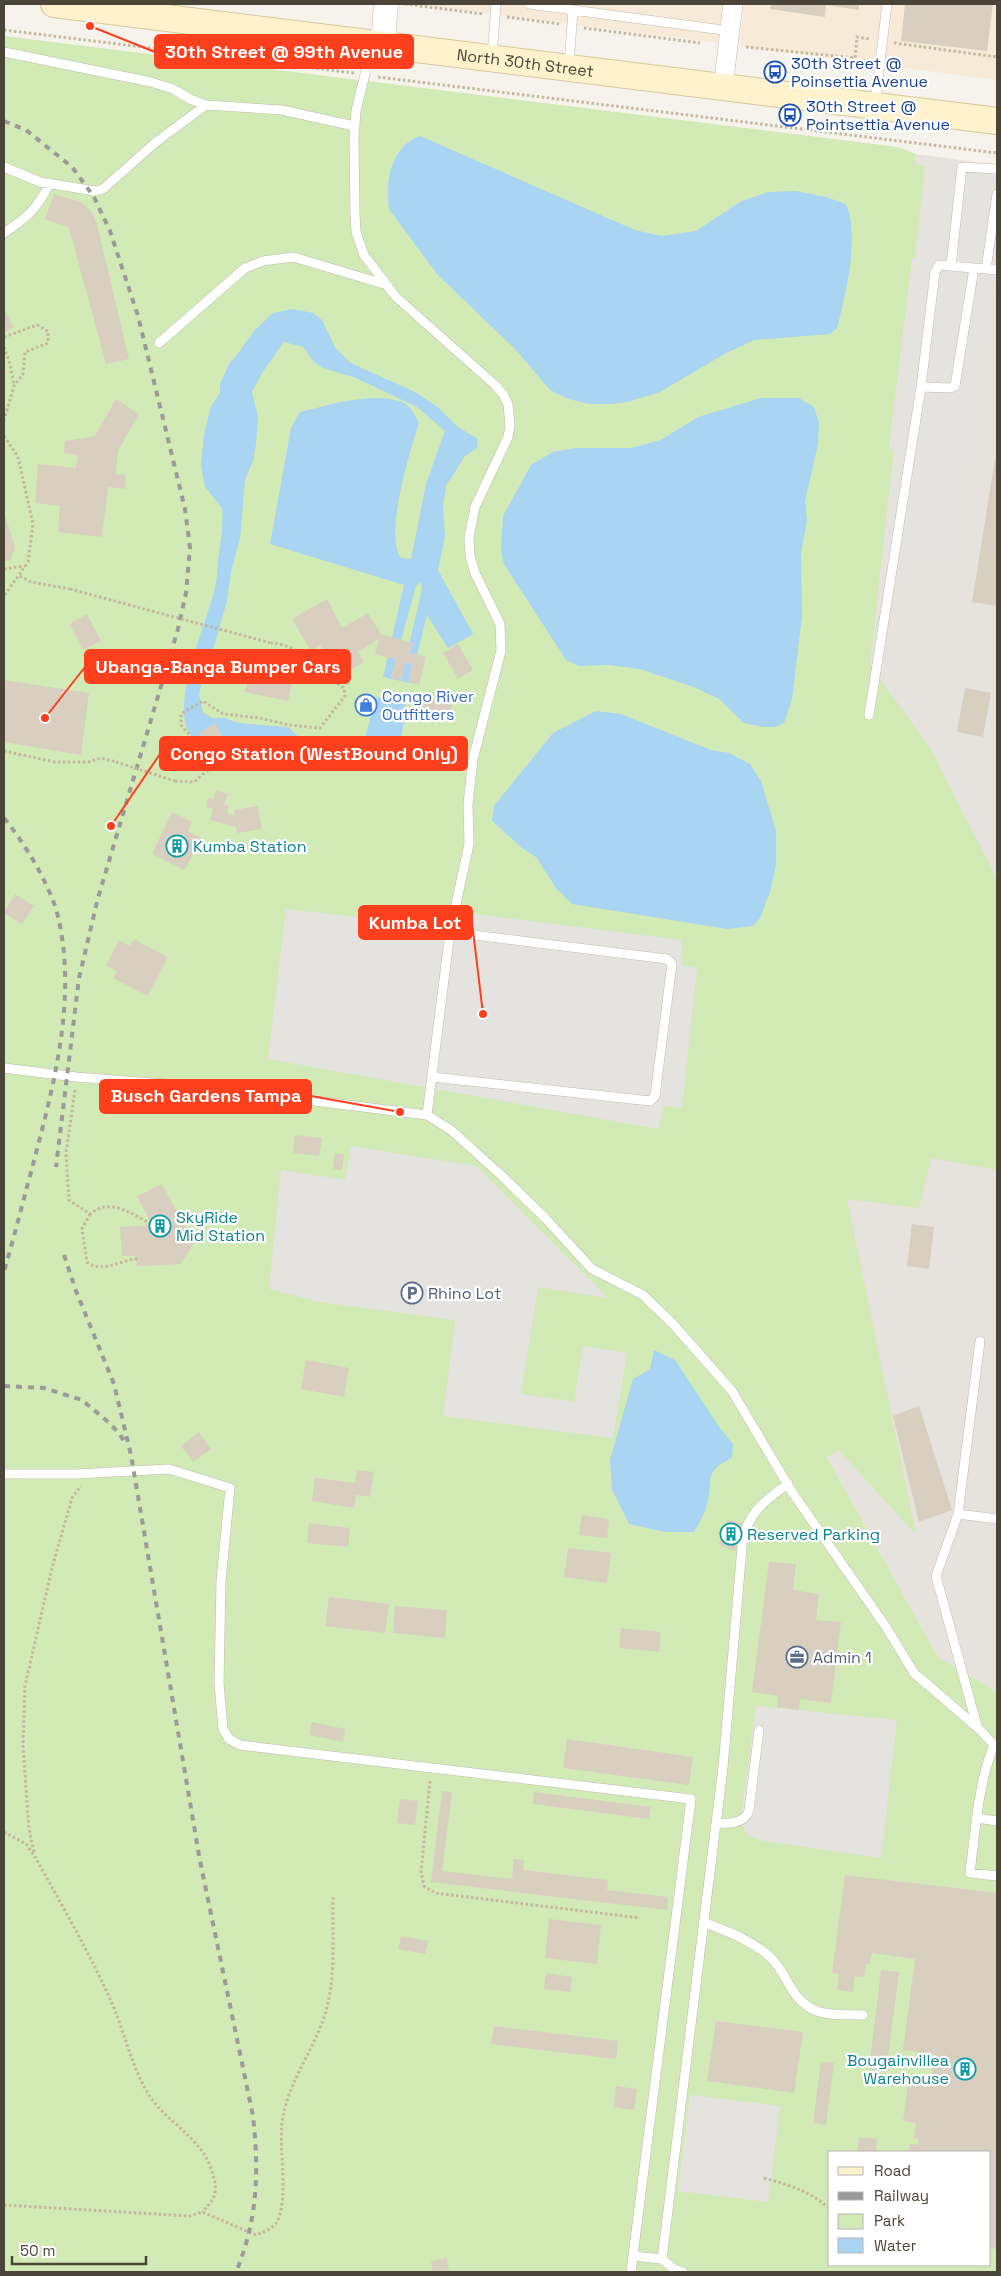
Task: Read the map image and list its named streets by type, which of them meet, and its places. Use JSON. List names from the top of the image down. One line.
{"streets":{"main road":["North 30th Street"]},"places":{"other":["30th Street @ 99th Avenue","Ubanga-Banga Bumper Cars","Congo Station (WestBound Only)","Kumba Lot","Busch Gardens Tampa"],"bus stop":["30th Street @ Poinsettia Avenue","30th Street @ Pointsettia Avenue"],"shop":["Congo River Outfitters"],"building":["Kumba Station","SkyRide Mid Station","Reserved Parking","Bougainvillea Warehouse"],"parking":["Rhino Lot"],"office":["Admin 1"]},"legend":["Road","Railway","Park","Water"],"scale_bar":"50 m"}
